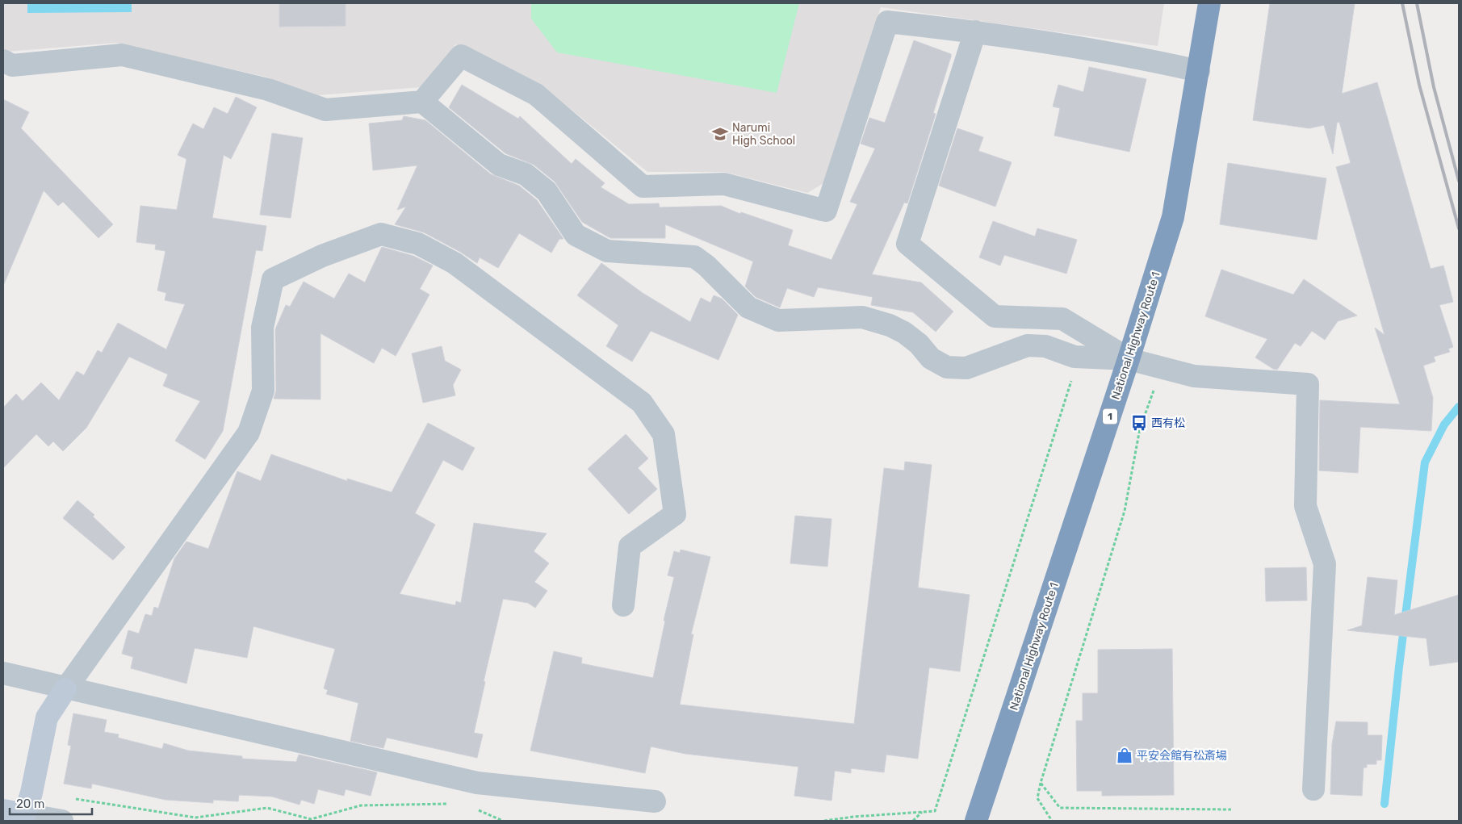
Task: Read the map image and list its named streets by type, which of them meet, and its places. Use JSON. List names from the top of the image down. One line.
{"streets":{"highway":["National Highway Route 1","1"]},"places":{"school or university":["Narumi High School"],"bus stop":["西有松"],"shop":["平安会館有松斎場"]},"scale_bar":"20 m"}
